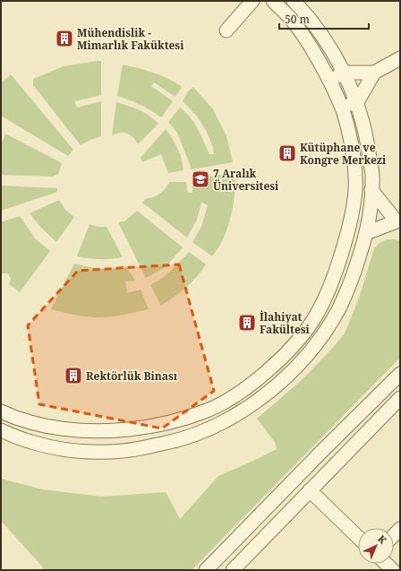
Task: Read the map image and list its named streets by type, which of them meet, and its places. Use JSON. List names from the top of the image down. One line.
{"places":{"building":["Mühendislik - Mimarlık Faküktesi","Kütüphane ve Kongre Merkezi","İlahiyat Fakültesi","Rektörlük Binası"],"school or university":["7 Aralık Üniversitesi"]},"scale_bar":"50 m","north":"top right"}
